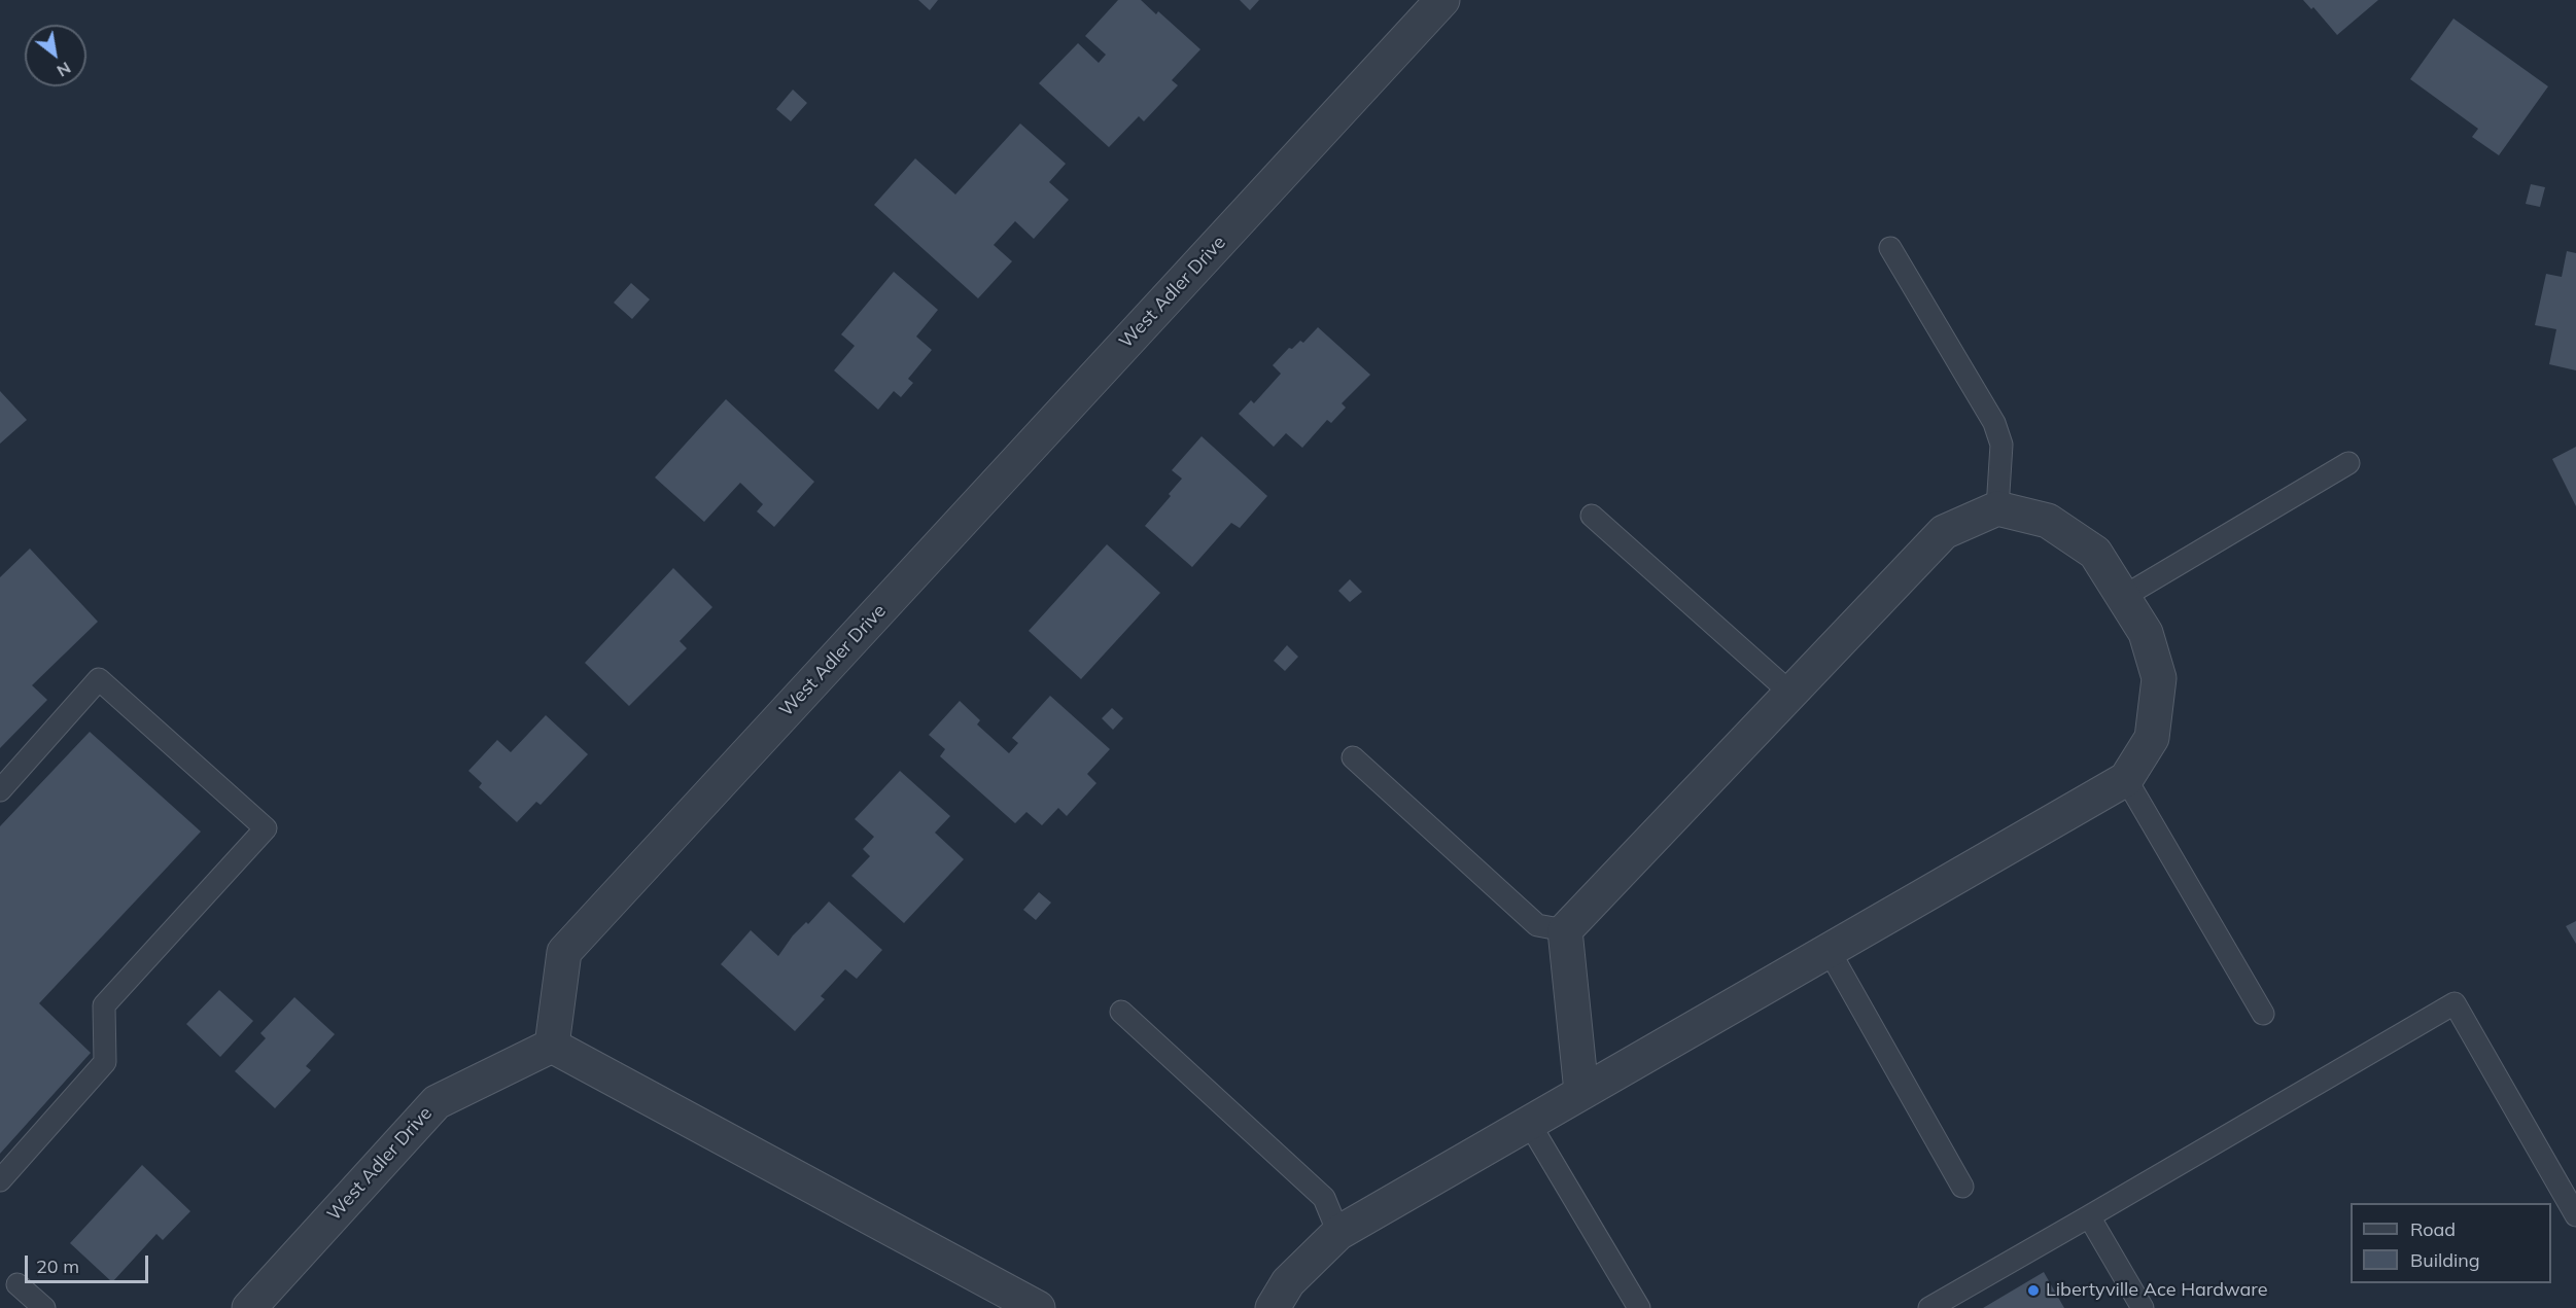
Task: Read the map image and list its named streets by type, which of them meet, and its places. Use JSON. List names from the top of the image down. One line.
{"streets":{"street":["West Adler Drive"]},"places":["Libertyville Ace Hardware"],"legend":["Road","Building"],"scale_bar":"20 m","north":"bottom right"}
